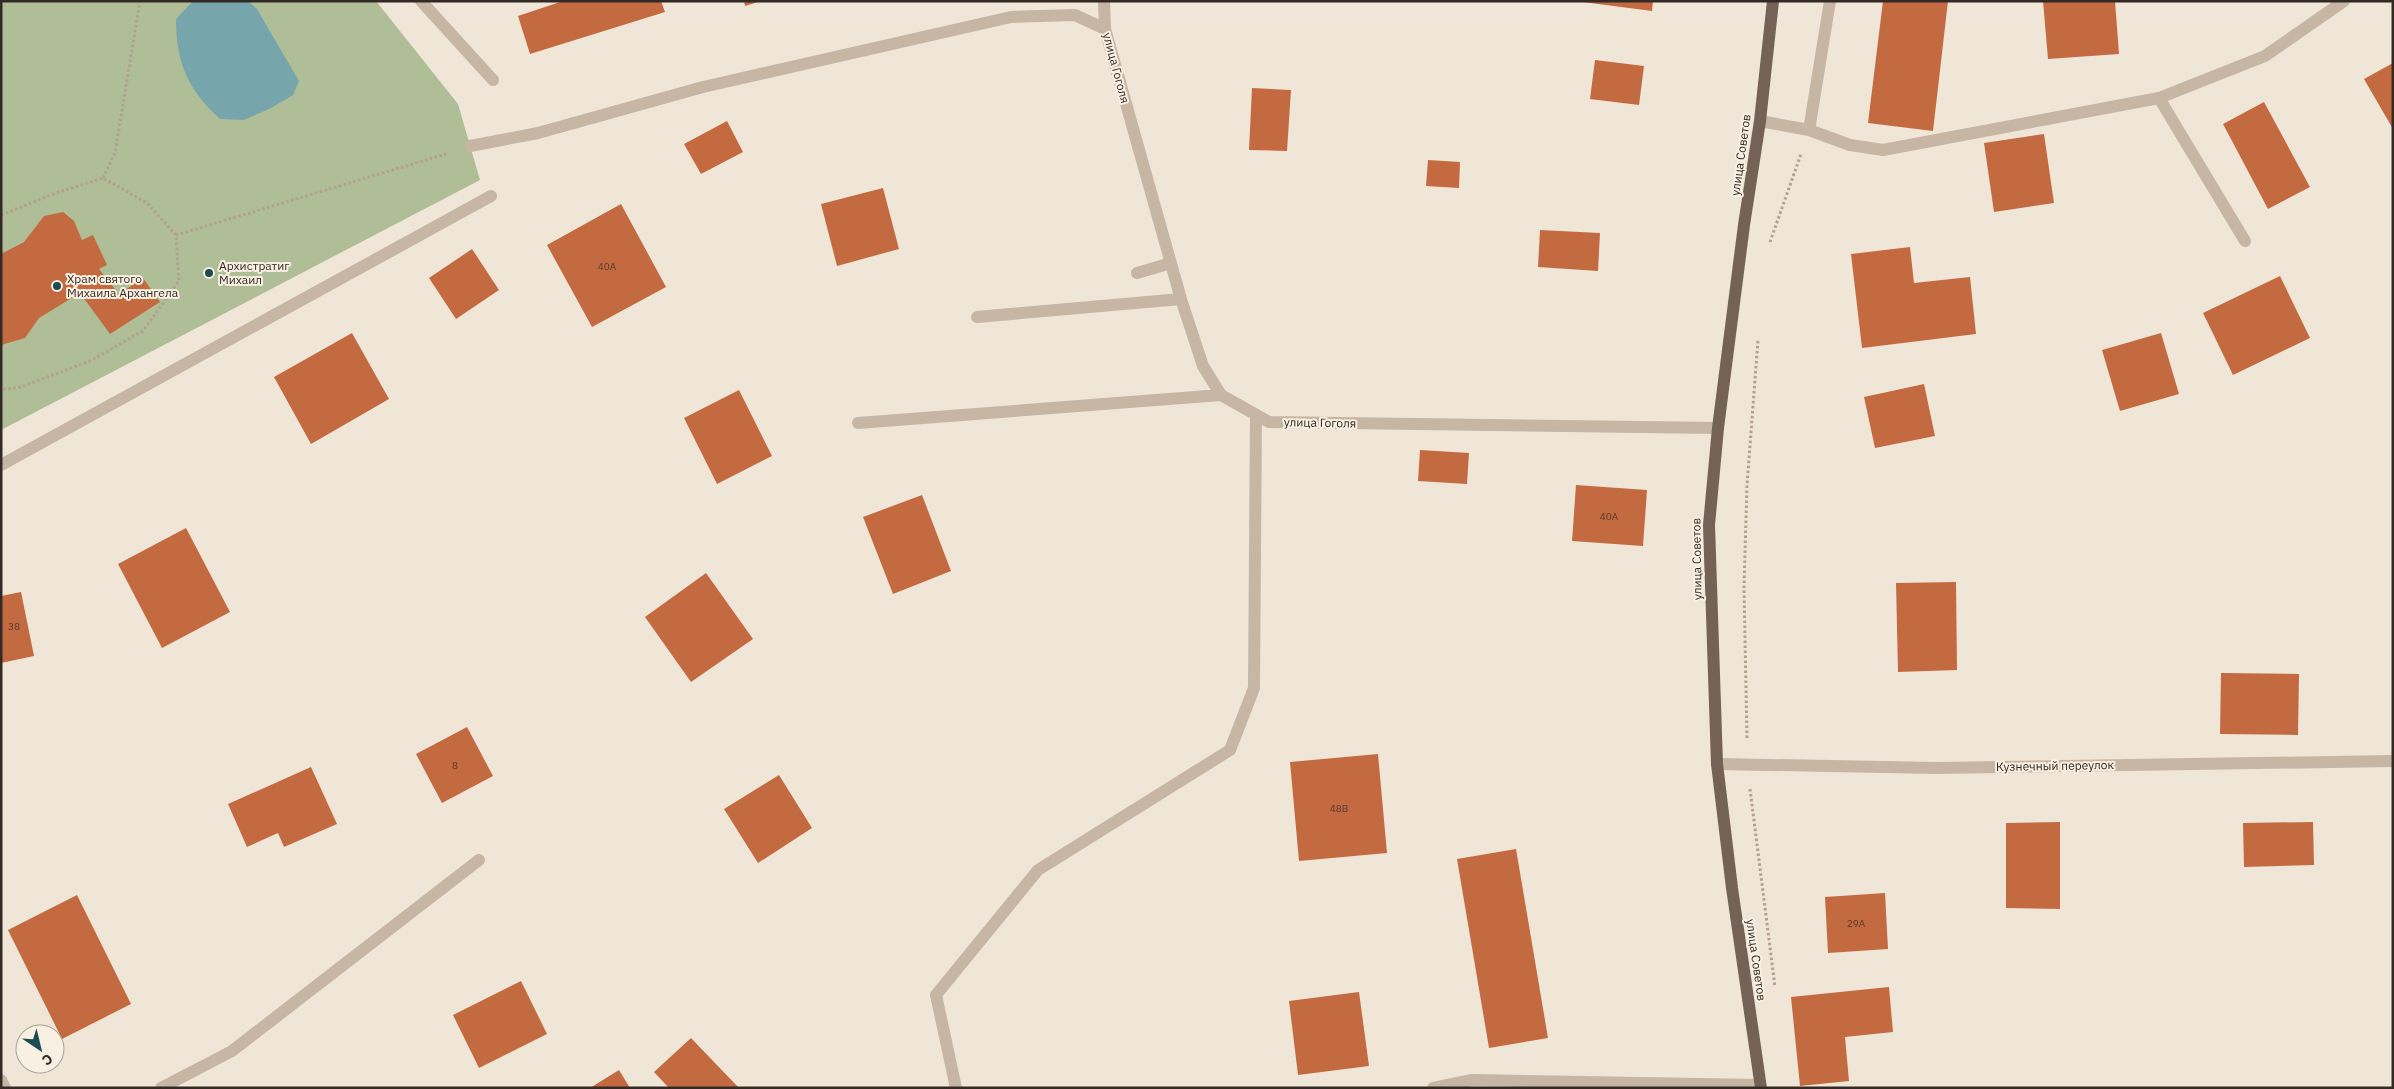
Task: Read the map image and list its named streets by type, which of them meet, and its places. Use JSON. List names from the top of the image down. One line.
{"streets":{"main road":["улица Советов"],"street":["улица Гоголя","Кузнечный переулок"]},"crossings":[["улица Гоголя","улица Советов"],["улица Советов","Кузнечный переулок"]],"places":["Архистратиг Михаил","Храм святого Михаила Архангела"],"house_numbers":["40А","40А","38","8","48В","29А"],"north":"bottom right"}
